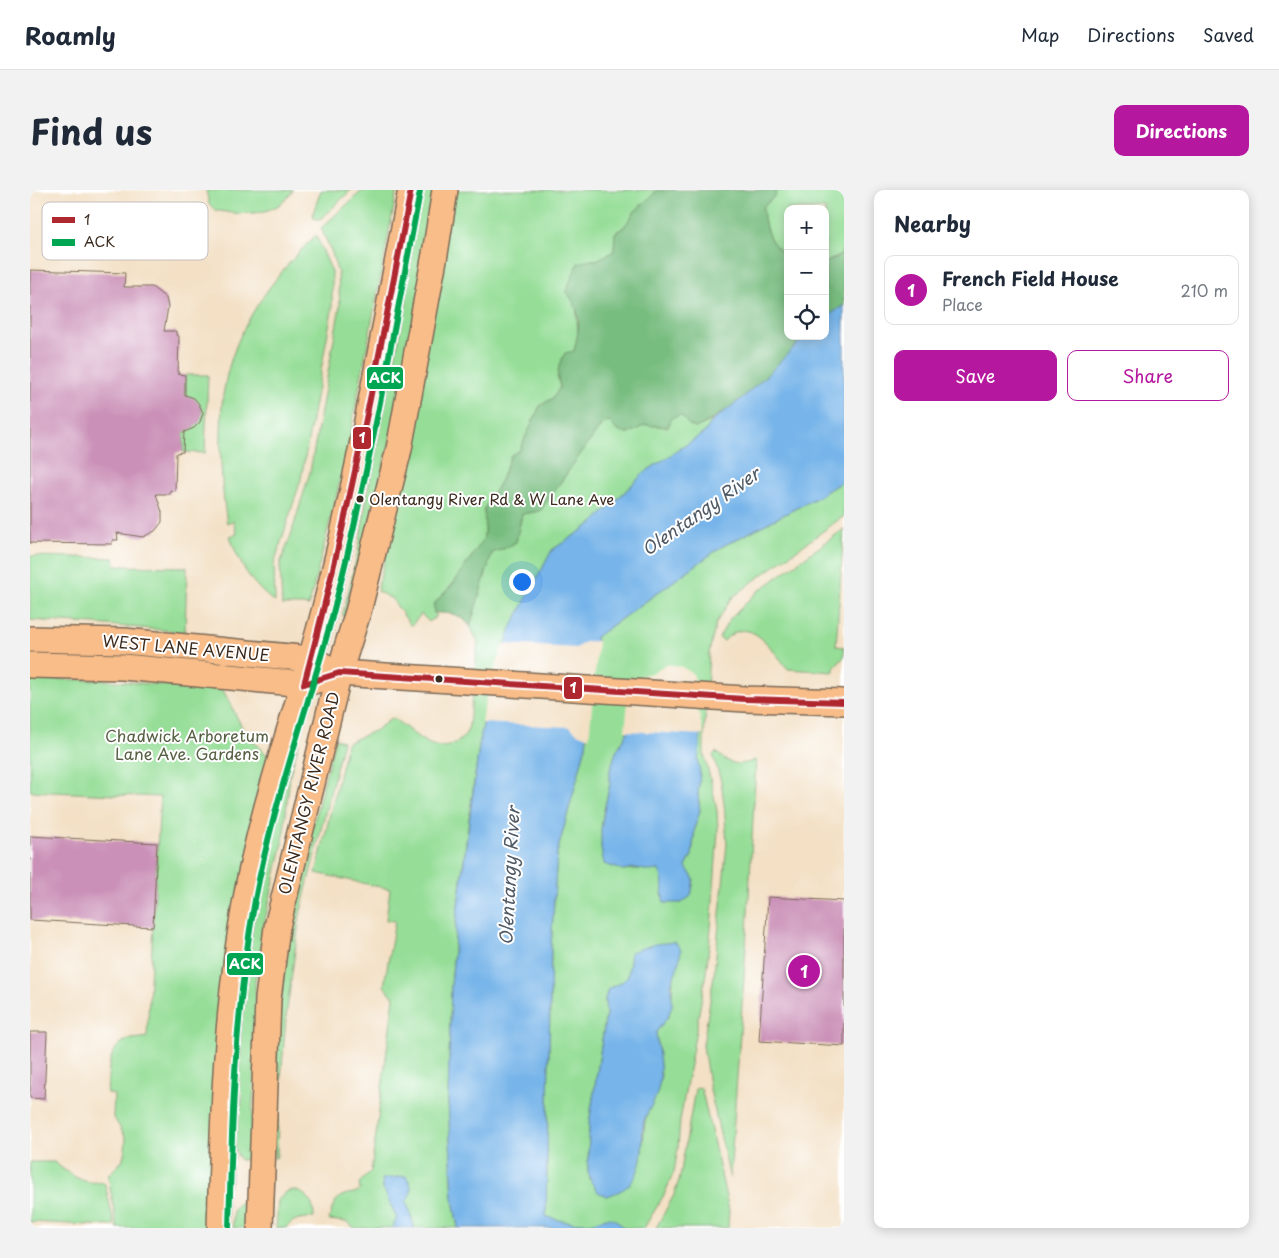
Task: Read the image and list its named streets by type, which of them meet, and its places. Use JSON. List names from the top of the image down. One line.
{"streets":{"main road":["WEST LANE AVENUE","OLENTANGY RIVER ROAD"]},"crossings":[["WEST LANE AVENUE","OLENTANGY RIVER ROAD"]],"water":["Olentangy River"],"parks":["Chadwick Arboretum Lane Ave. Gardens"],"places":["Olentangy River Rd & W Lane Ave"],"lines":["transit line 1","transit line ACK"],"legend":["1","ACK"],"page":{"header":"Roamly","nav":["Map","Directions","Saved"],"title":"Find us","buttons":["Directions",["Save","Share"]],"heading":"Nearby","map_buttons":["+","−"],"list":[{"mark":"1","name":"French Field House","note":"Place","value":"210 m"}],"pins":"1"}}
